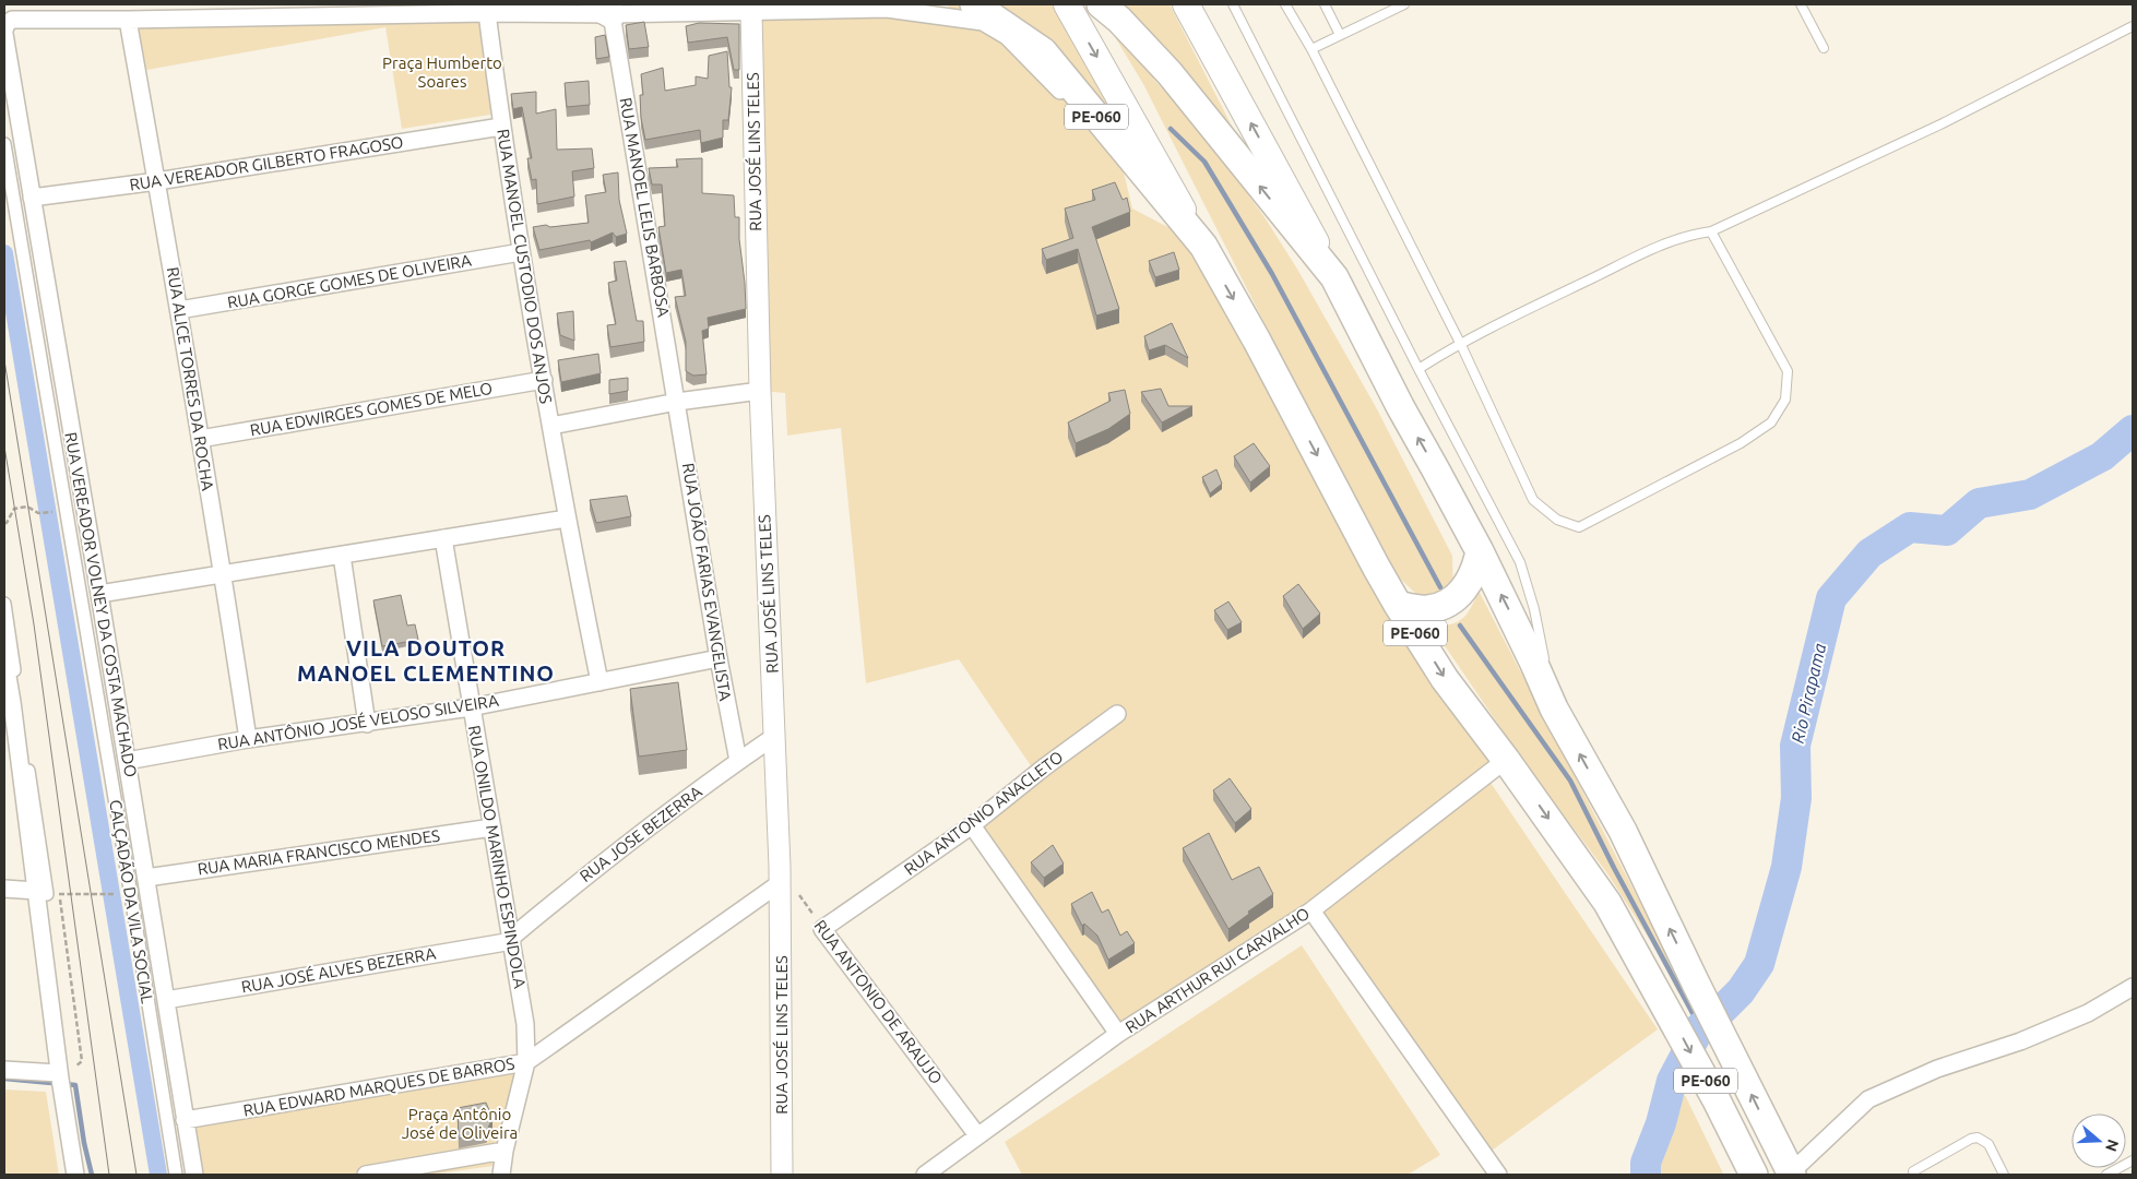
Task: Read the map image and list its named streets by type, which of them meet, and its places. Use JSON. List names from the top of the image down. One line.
{"streets":{"highway":["PE-060"],"street":["RUA JOSÉ LINS TELES","RUA VEREADOR GILBERTO FRAGOSO","RUA MANOEL LELIS BARBOSA","RUA MANOEL CUSTODIO DOS ANJOS","RUA GORGE GOMES DE OLIVEIRA","RUA ALICE TORRES DA ROCHA","RUA EDWIRGES GOMES DE MELO","RUA JOÃO FARIAS EVANGELISTA","RUA VEREADOR VOLNEY DA COSTA MACHADO","RUA ANTÔNIO JOSÉ VELOSO SILVEIRA","RUA ANTONIO ANACLETO","RUA JOSE BEZERRA","RUA MARIA FRANCISCO MENDES","RUA ONILDO MARINHO ESPINDOLA","CALÇADÃO DA VILA SOCIAL","RUA JOSÉ ALVES BEZERRA","RUA ARTHUR RUI CARVALHO","RUA ANTONIO DE ARAUJO","RUA EDWARD MARQUES DE BARROS"]},"crossings":[["PE-060","RUA ARTHUR RUI CARVALHO"],["RUA JOSÉ LINS TELES","RUA JOSE BEZERRA"],["RUA JOSÉ LINS TELES","RUA EDWARD MARQUES DE BARROS"],["RUA VEREADOR GILBERTO FRAGOSO","RUA MANOEL CUSTODIO DOS ANJOS"],["RUA VEREADOR GILBERTO FRAGOSO","RUA ALICE TORRES DA ROCHA"],["RUA VEREADOR GILBERTO FRAGOSO","RUA VEREADOR VOLNEY DA COSTA MACHADO"],["RUA MANOEL LELIS BARBOSA","RUA JOÃO FARIAS EVANGELISTA"],["RUA MANOEL CUSTODIO DOS ANJOS","RUA GORGE GOMES DE OLIVEIRA"],["RUA MANOEL CUSTODIO DOS ANJOS","RUA EDWIRGES GOMES DE MELO"],["RUA MANOEL CUSTODIO DOS ANJOS","RUA ANTÔNIO JOSÉ VELOSO SILVEIRA"],["RUA GORGE GOMES DE OLIVEIRA","RUA ALICE TORRES DA ROCHA"],["RUA ALICE TORRES DA ROCHA","RUA EDWIRGES GOMES DE MELO"],["RUA ALICE TORRES DA ROCHA","RUA ANTÔNIO JOSÉ VELOSO SILVEIRA"],["RUA JOÃO FARIAS EVANGELISTA","RUA ANTÔNIO JOSÉ VELOSO SILVEIRA"],["RUA JOÃO FARIAS EVANGELISTA","RUA JOSE BEZERRA"],["RUA VEREADOR VOLNEY DA COSTA MACHADO","RUA ANTÔNIO JOSÉ VELOSO SILVEIRA"],["RUA VEREADOR VOLNEY DA COSTA MACHADO","RUA MARIA FRANCISCO MENDES"],["RUA VEREADOR VOLNEY DA COSTA MACHADO","RUA JOSÉ ALVES BEZERRA"],["RUA VEREADOR VOLNEY DA COSTA MACHADO","RUA EDWARD MARQUES DE BARROS"],["RUA ANTÔNIO JOSÉ VELOSO SILVEIRA","RUA ONILDO MARINHO ESPINDOLA"],["RUA ANTONIO ANACLETO","RUA ANTONIO DE ARAUJO"],["RUA JOSE BEZERRA","RUA ONILDO MARINHO ESPINDOLA"],["RUA JOSE BEZERRA","RUA JOSÉ ALVES BEZERRA"],["RUA MARIA FRANCISCO MENDES","RUA ONILDO MARINHO ESPINDOLA"],["RUA ONILDO MARINHO ESPINDOLA","RUA JOSÉ ALVES BEZERRA"],["RUA ONILDO MARINHO ESPINDOLA","RUA EDWARD MARQUES DE BARROS"],["RUA ARTHUR RUI CARVALHO","RUA ANTONIO DE ARAUJO"]],"districts":["VILA DOUTOR MANOEL CLEMENTINO"],"water":["Rio Pirapama"],"parks":["Praça Humberto Soares","Praça Antônio José de Oliveira"],"north":"right"}
